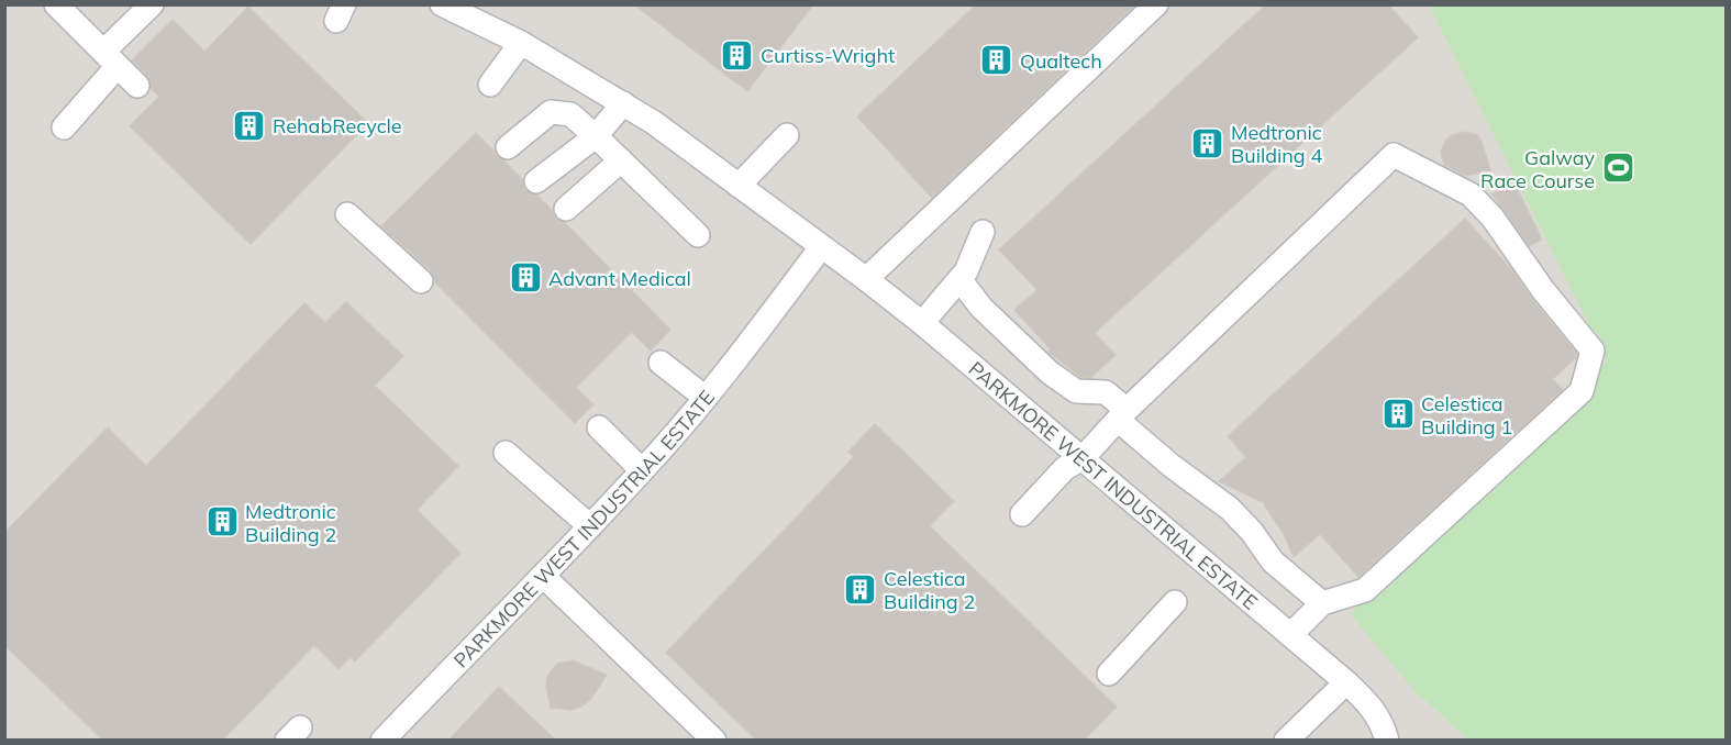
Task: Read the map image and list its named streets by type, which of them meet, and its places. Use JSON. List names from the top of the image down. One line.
{"streets":{"street":["PARKMORE WEST INDUSTRIAL ESTATE"]},"places":{"building":["Curtiss-Wright","Qualtech","RehabRecycle","Medtronic Building 4","Advant Medical","Celestica Building 1","Medtronic Building 2","Celestica Building 2"],"sports":["Galway Race Course"]}}
